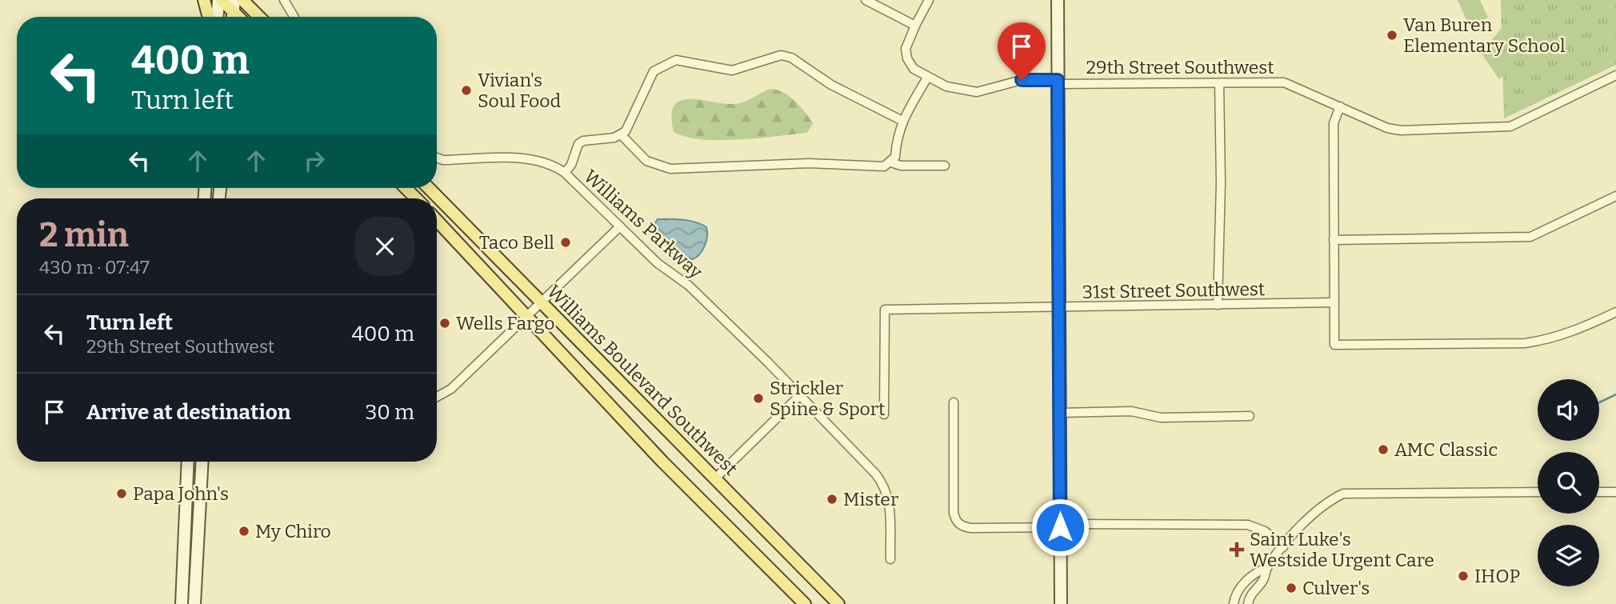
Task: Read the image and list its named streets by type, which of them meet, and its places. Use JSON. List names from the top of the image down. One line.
{"streets":{"main road":["Williams Boulevard Southwest"],"street":["29th Street Southwest","Williams Parkway","31st Street Southwest"]},"places":{"other":["Van Buren Elementary School","Vivian's Soul Food","Taco Bell","Wells Fargo","Strickler Spine & Sport","AMC Classic","Papa John's","Mister","My Chiro","IHOP","Culver's"],"health":["Saint Luke's Westside Urgent Care"]},"page":{"turn":["400 m","Turn left"],"heading":["2 min","430 m · 07:47"],"list":[{"name":"Turn left","note":"29th Street Southwest","value":"400 m"},{"name":"Arrive at destination","value":"30 m"}]}}
